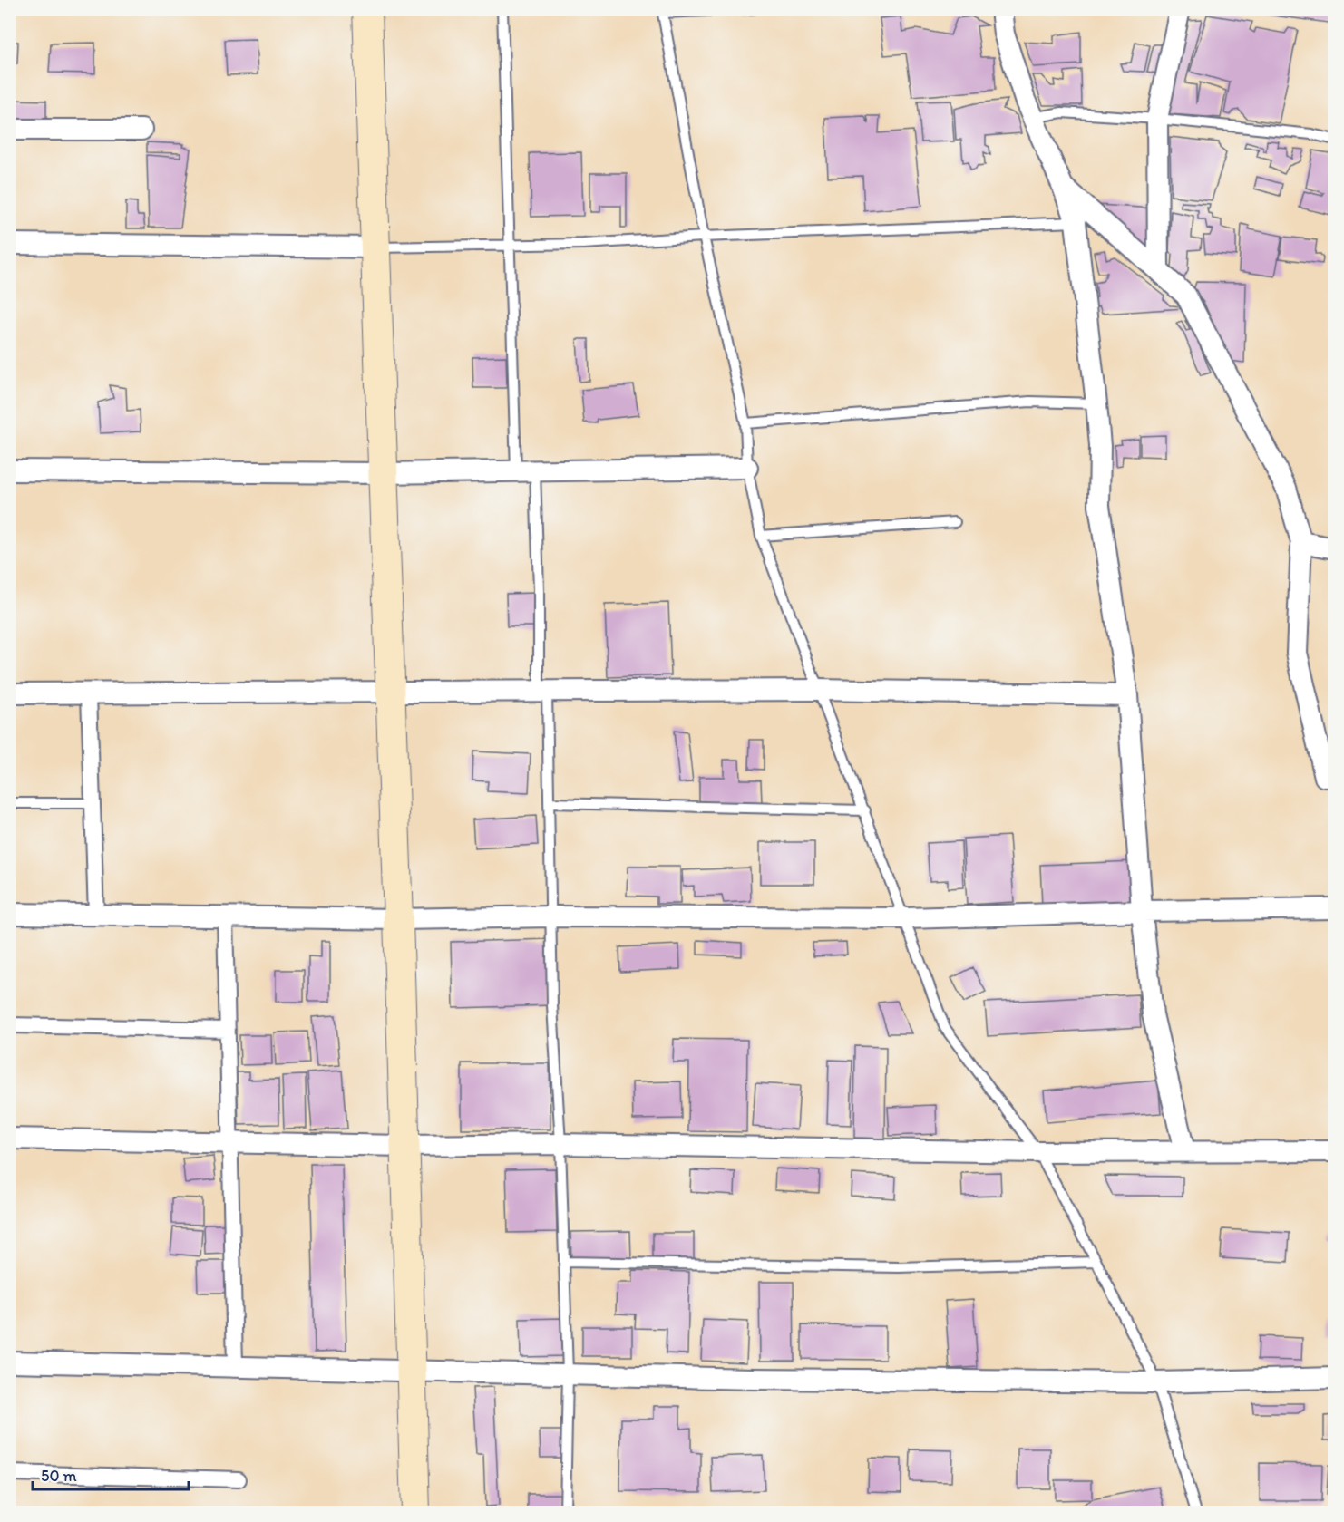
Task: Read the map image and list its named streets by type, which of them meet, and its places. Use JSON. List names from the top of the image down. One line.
{"scale_bar":"50 m"}
